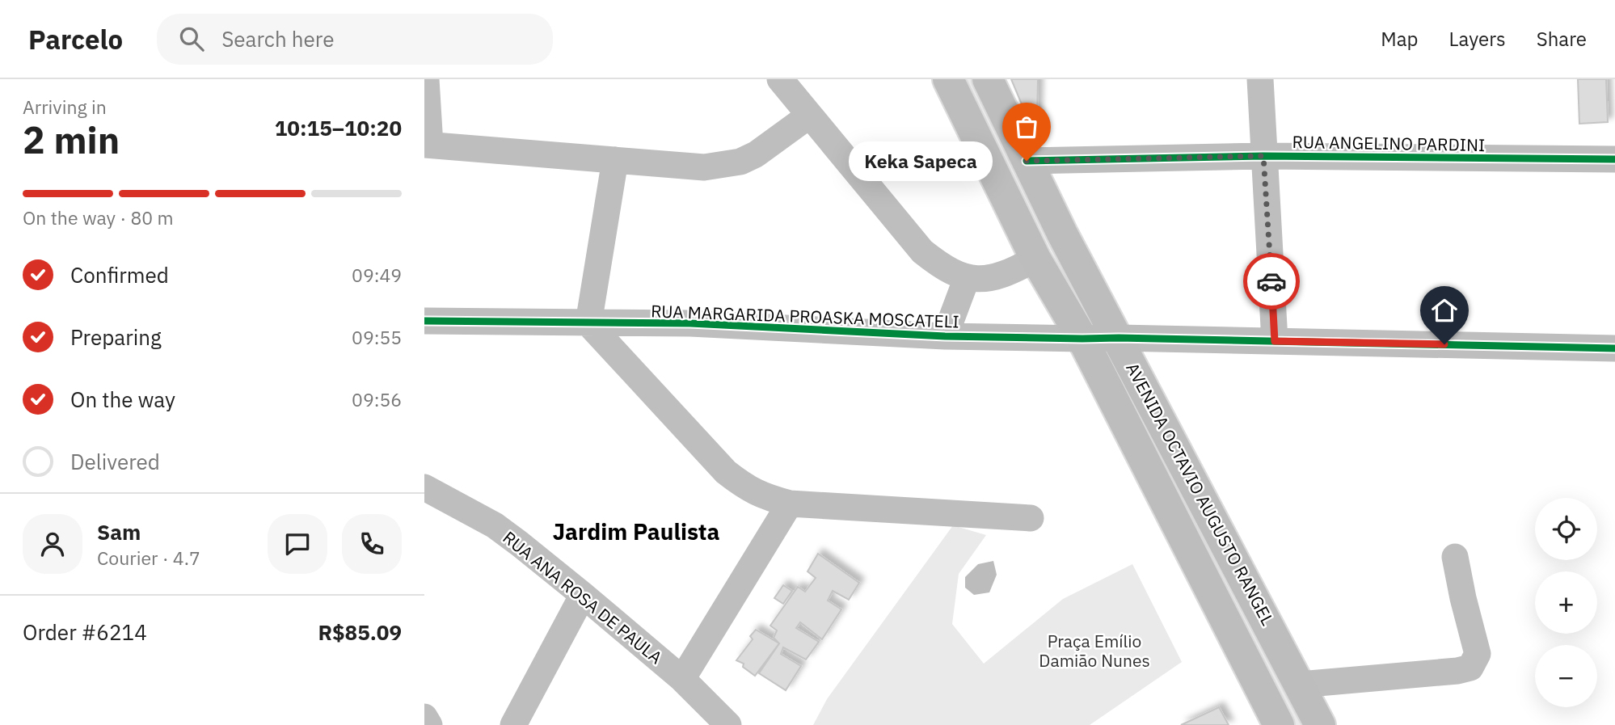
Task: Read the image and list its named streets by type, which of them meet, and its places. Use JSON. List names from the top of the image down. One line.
{"streets":{"main road":["AVENIDA OCTAVIO AUGUSTO RANGEL"],"street":["RUA ANGELINO PARDINI","RUA MARGARIDA PROASKA MOSCATELI","RUA ANA ROSA DE PAULA"]},"crossings":[["RUA ANGELINO PARDINI","AVENIDA OCTAVIO AUGUSTO RANGEL"],["RUA MARGARIDA PROASKA MOSCATELI","AVENIDA OCTAVIO AUGUSTO RANGEL"]],"districts":["Jardim Paulista"],"parks":["Praça Emílio Damião Nunes"],"places":["Keka Sapeca"],"page":{"header":"Parcelo","search":"Search here","nav":["Map","Layers","Share"],"heading":["2 min","Arriving in","10:15–10:20"],"panel":["Sam","Courier · 4.7","Order #6214","R$85.09"],"bubble":"Keka Sapeca","bar":"On the way · 80 m","list":[["Confirmed","09:49"],["Preparing","09:55"],["On the way","09:56"],"Delivered"],"map_buttons":["+","−"]}}
